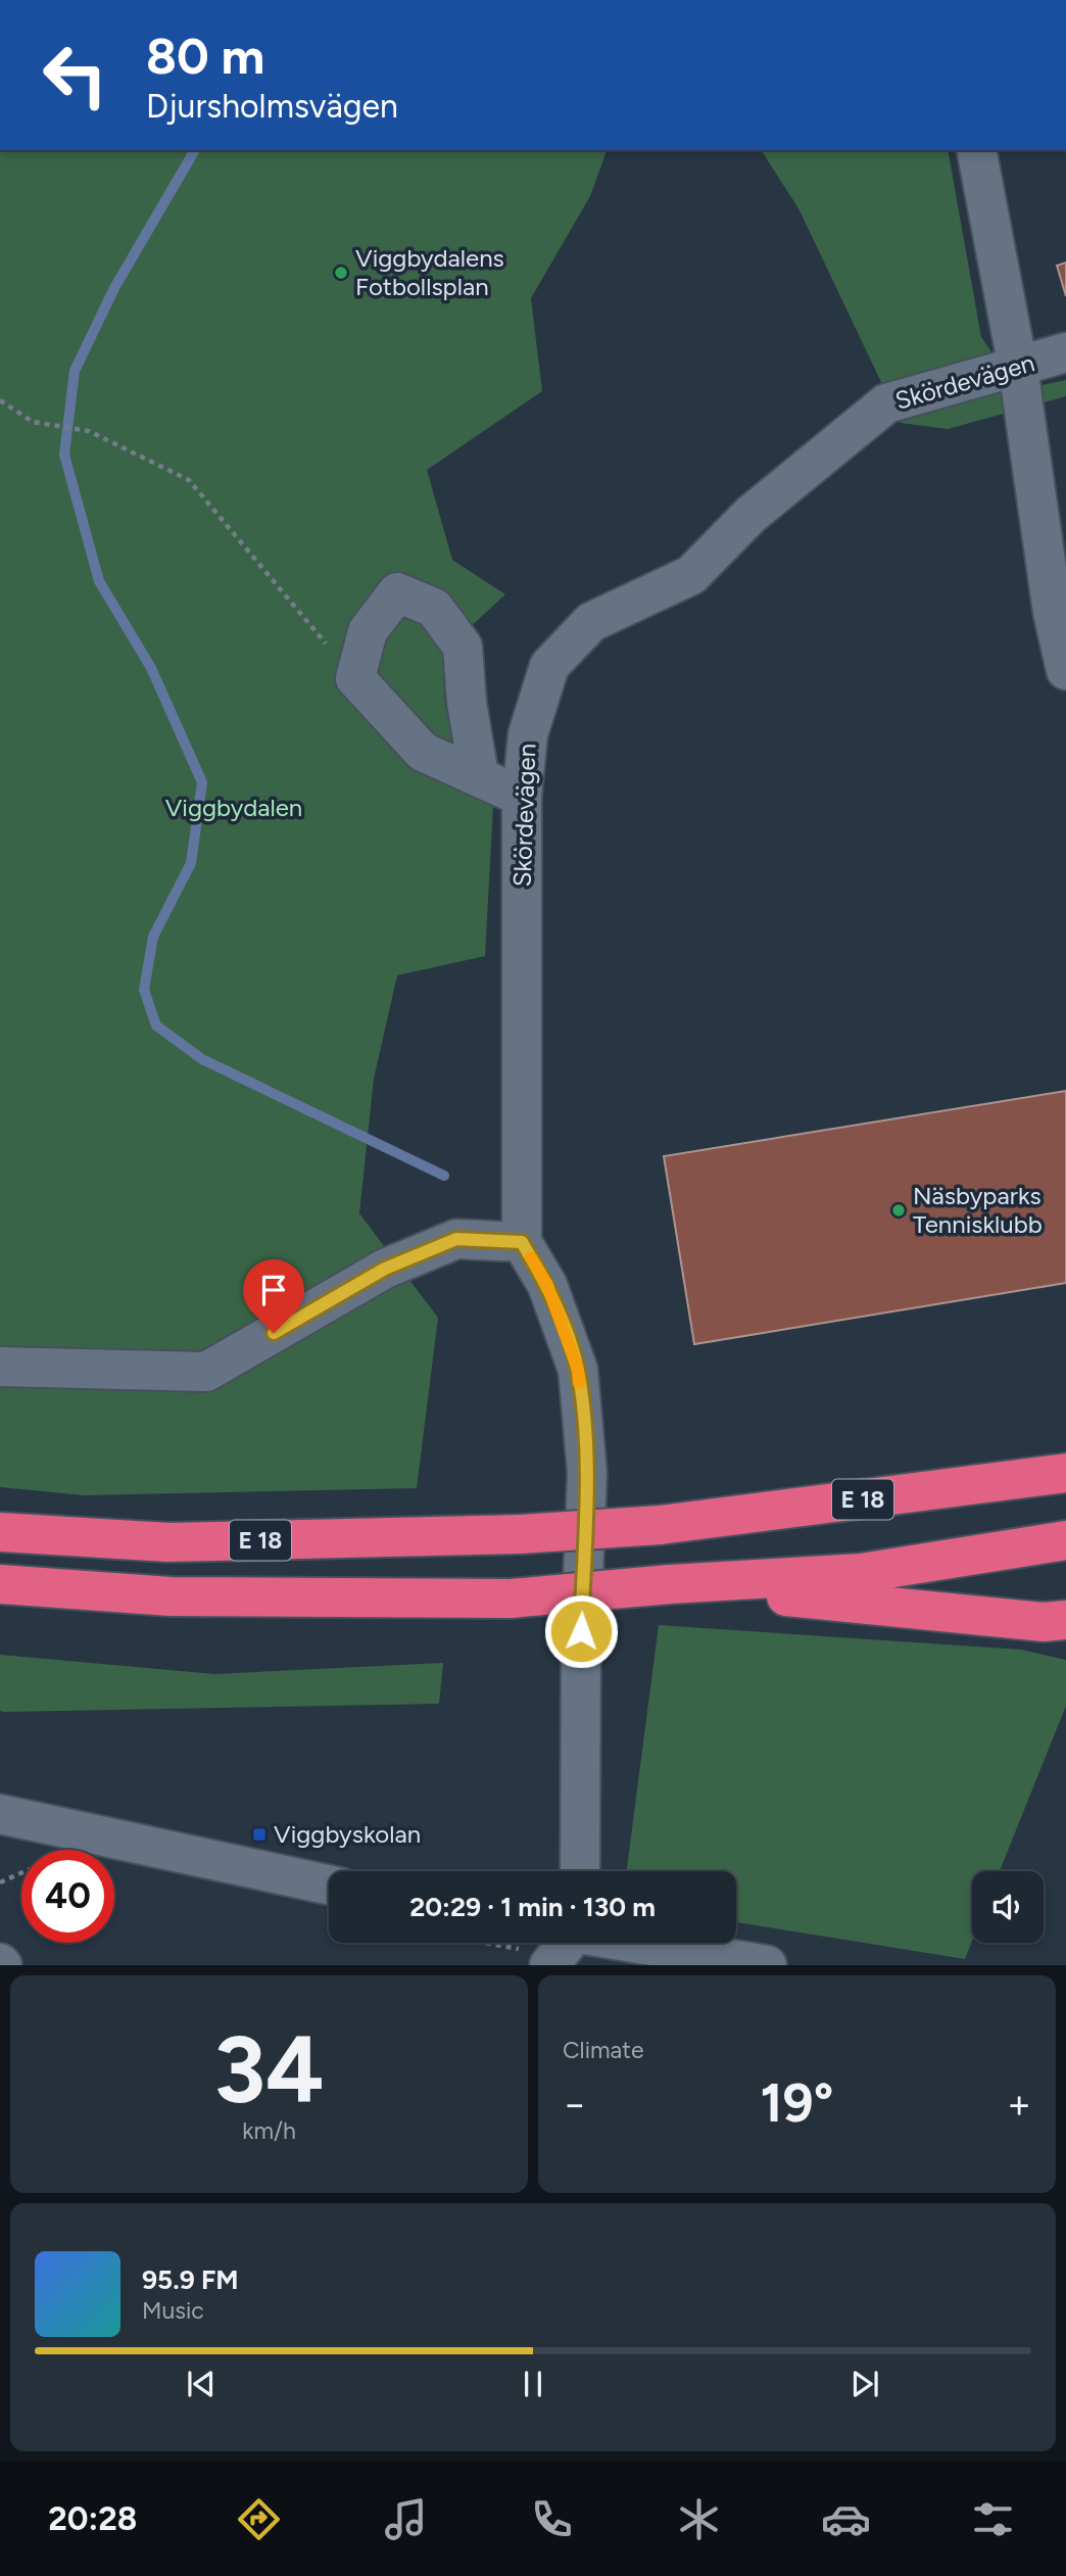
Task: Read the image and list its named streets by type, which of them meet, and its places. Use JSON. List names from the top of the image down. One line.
{"streets":{"highway":["E 18"],"street":["Skördevägen"]},"parks":["Viggbydalen"],"places":{"other":["Viggbydalens Fotbollsplan","Näsbyparks Tennisklubb"],"transit":["Viggbyskolan"]},"page":{"turn":["80 m","Djursholmsvägen"],"limit":"40","trip":"20:29 · 1 min · 130 m","tile":[["34","km/h"],"Climate"],"heat":["−","19°","+"],"song":["95.9 FM","Music"],"tabs":"20:28"}}
